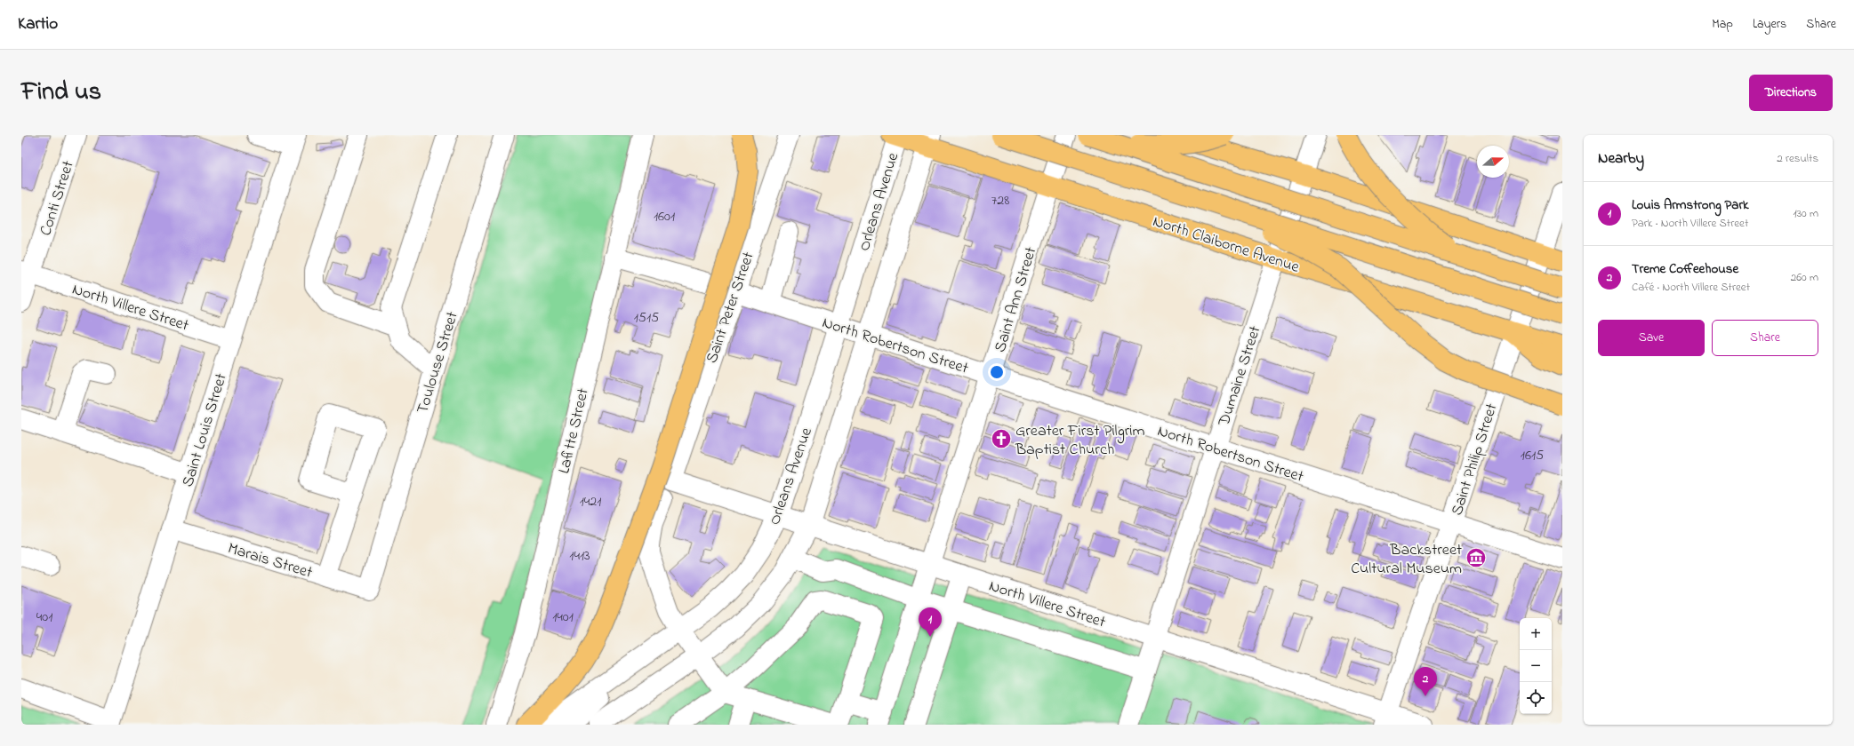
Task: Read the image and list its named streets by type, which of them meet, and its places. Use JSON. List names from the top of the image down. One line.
{"streets":{"main road":["North Claiborne Avenue"],"street":["Conti Street","Orleans Avenue","Saint Ann Street","North Villere Street","Saint Peter Street","North Robertson Street","Toulouse Street","Dumaine Street","Saint Louis Street","Lafitte Street","Saint Philip Street","Marais Street"]},"crossings":[["Conti Street","North Villere Street"],["Orleans Avenue","North Claiborne Avenue"],["Orleans Avenue","North Villere Street"],["Orleans Avenue","North Robertson Street"],["North Claiborne Avenue","Saint Ann Street"],["North Claiborne Avenue","Dumaine Street"],["North Claiborne Avenue","Saint Philip Street"],["Saint Ann Street","North Villere Street"],["Saint Ann Street","North Robertson Street"],["North Villere Street","Saint Peter Street"],["North Villere Street","Dumaine Street"],["North Villere Street","Saint Louis Street"],["North Villere Street","Saint Philip Street"],["Saint Peter Street","North Robertson Street"],["North Robertson Street","Dumaine Street"],["North Robertson Street","Lafitte Street"],["North Robertson Street","Saint Philip Street"],["Toulouse Street","Marais Street"],["Saint Louis Street","Marais Street"]],"places":{"church":["Greater First Pilgrim Baptist Church"],"museum":["Backstreet Cultural Museum"]},"house_numbers":["728","1601","1515","1615","1421","1413","401","1401"],"north":"right","page":{"header":"Kartio","nav":["Map","Layers","Share"],"title":"Find us","buttons":["Directions",["Save","Share"]],"heading":["Nearby","2 results"],"list":[{"mark":"1","name":"Louis Armstrong Park","note":"Park · North Villere Street","value":"130 m"},{"mark":"2","name":"Treme Coffeehouse","note":"Café · North Villere Street","value":"260 m"}],"pins":["1","2"],"map_buttons":["+","−"]}}
